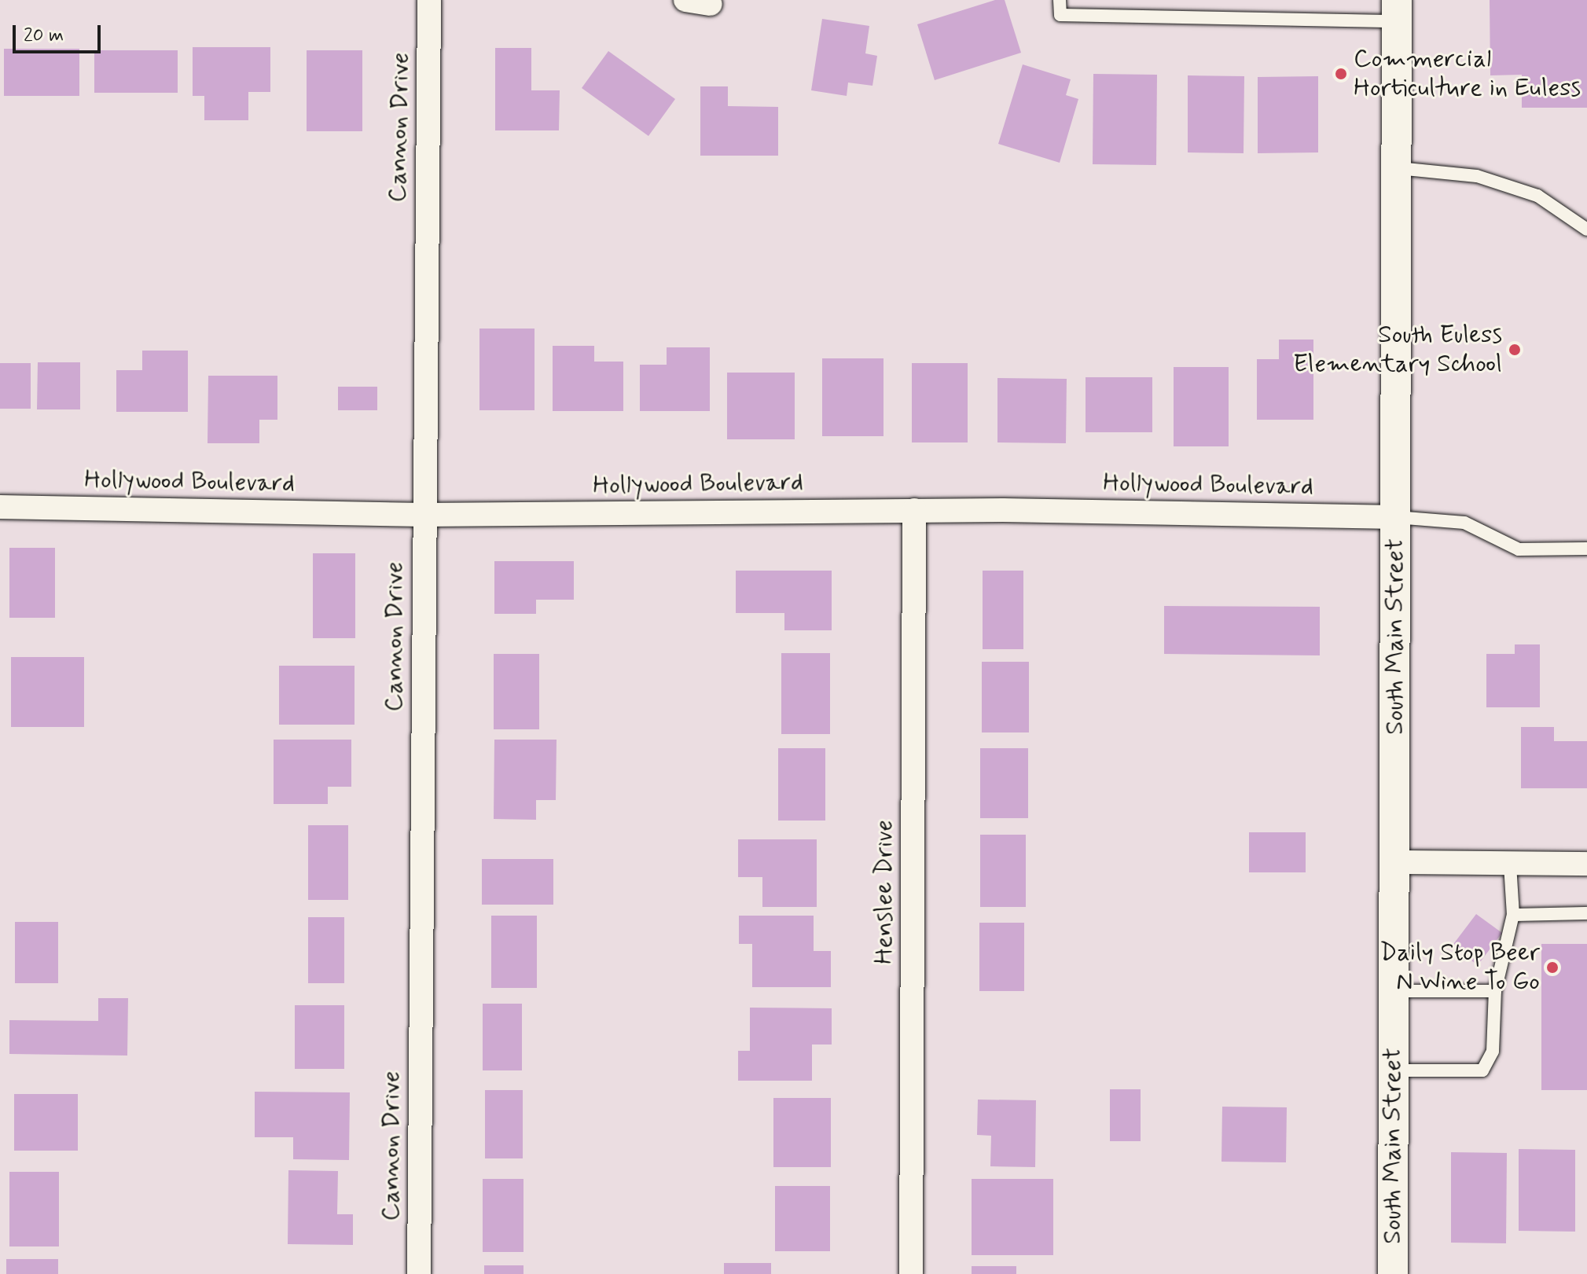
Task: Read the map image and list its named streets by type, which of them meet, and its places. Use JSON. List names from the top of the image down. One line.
{"streets":{"street":["Cannon Drive","Hollywood Boulevard","South Main Street","Henslee Drive"]},"crossings":[["Cannon Drive","Hollywood Boulevard"],["Hollywood Boulevard","South Main Street"],["Hollywood Boulevard","Henslee Drive"]],"places":["Commercial Horticulture in Euless","South Euless Elementary School","Daily Stop Beer N Wine To Go"],"scale_bar":"20 m"}
